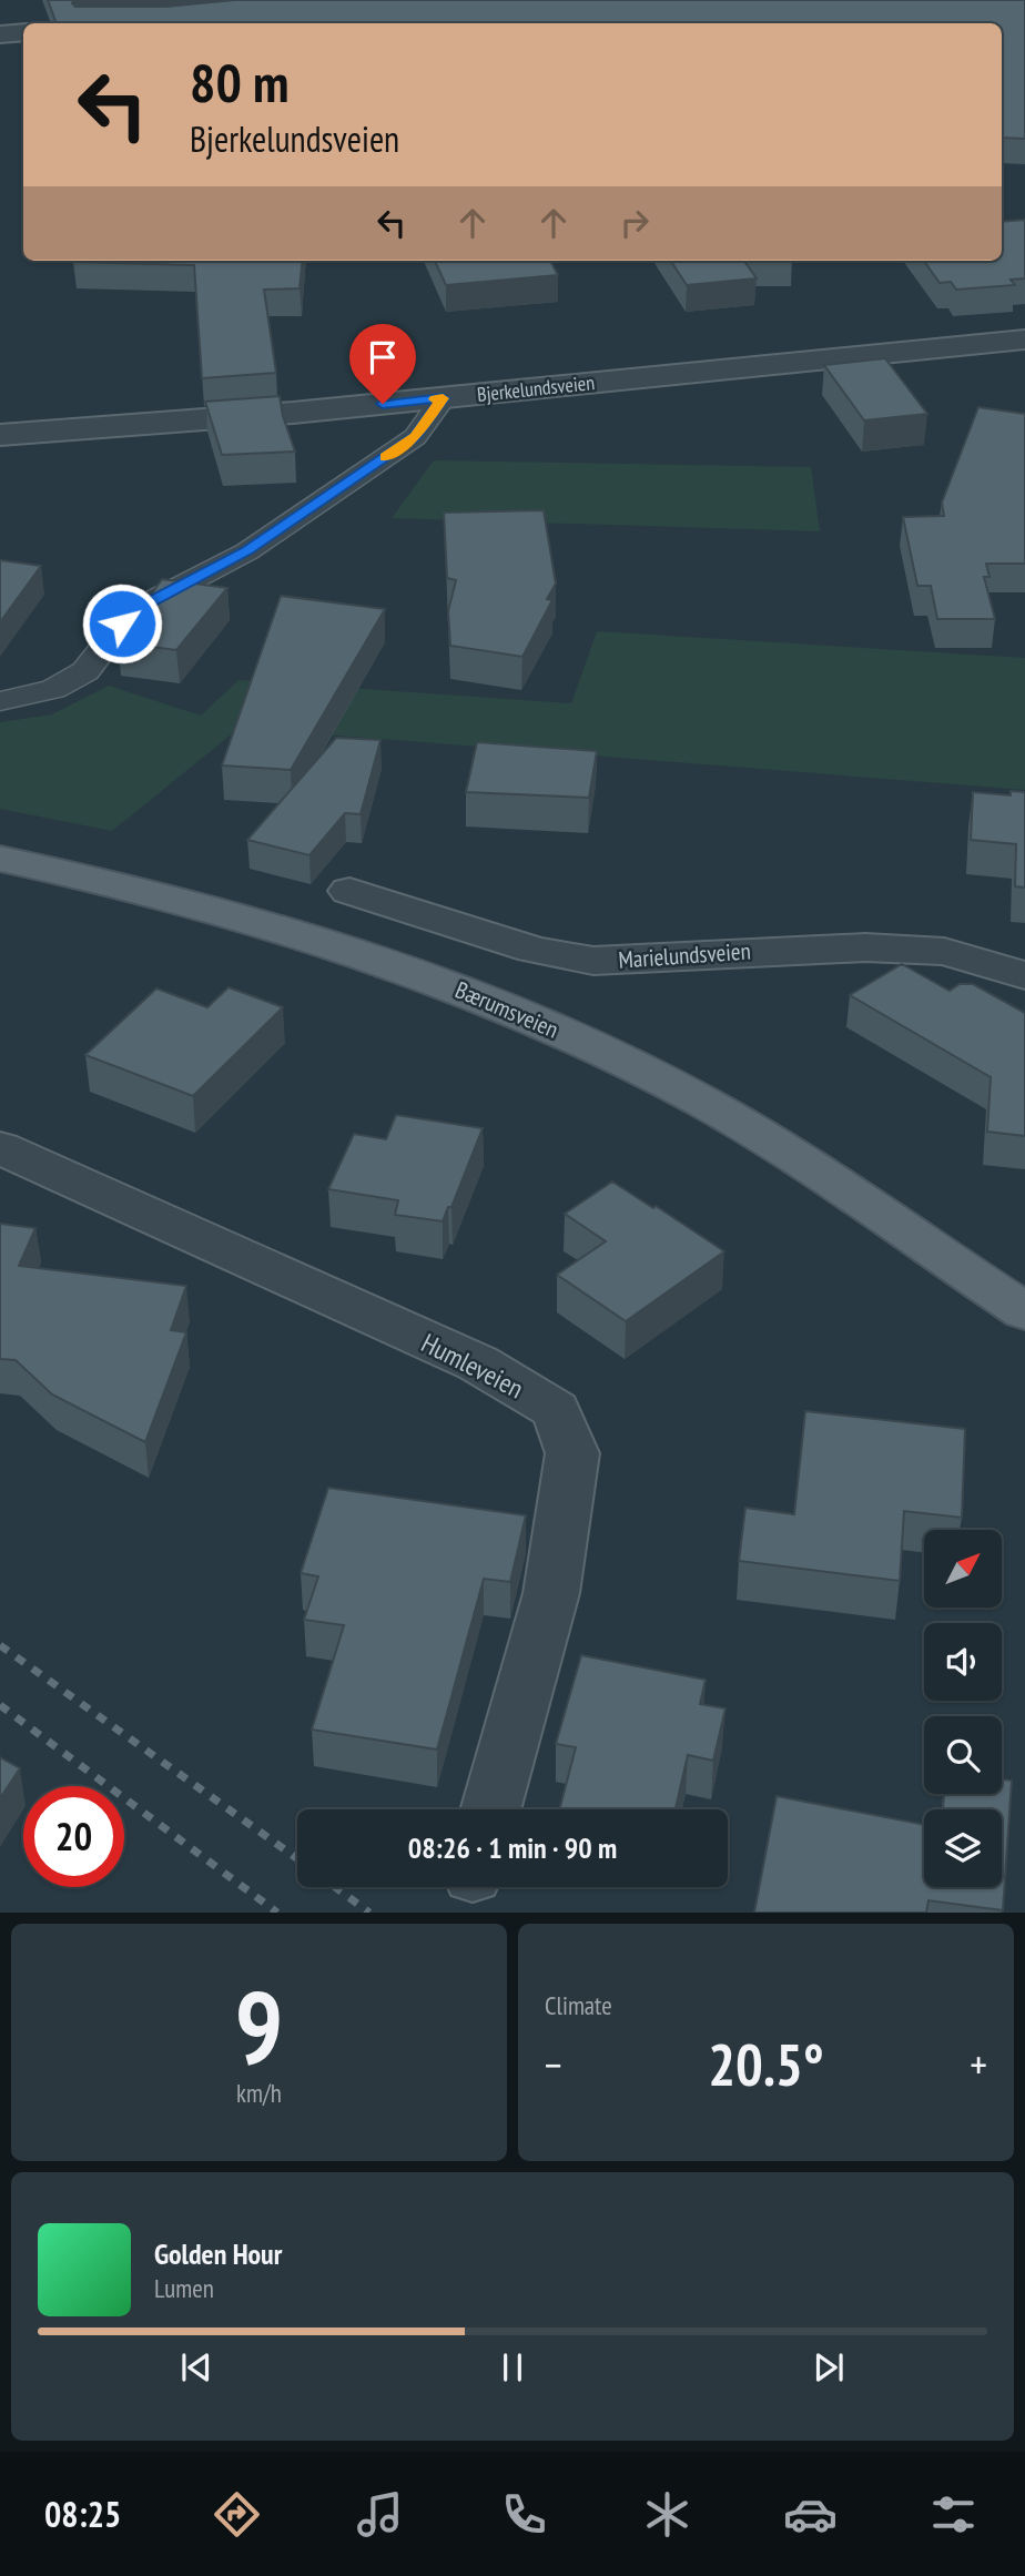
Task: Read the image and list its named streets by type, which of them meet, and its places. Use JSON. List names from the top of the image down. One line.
{"streets":{"main road":["Bærumsveien"],"street":["Bjerkelundsveien","Marielundsveien","Humleveien"]},"north":"top right","page":{"turn":["80 m","Bjerkelundsveien"],"limit":"20","trip":"08:26 · 1 min · 90 m","tile":[["9","km/h"],"Climate"],"heat":["−","20.5°","+"],"song":["Golden Hour","Lumen"],"tabs":"08:25"}}
